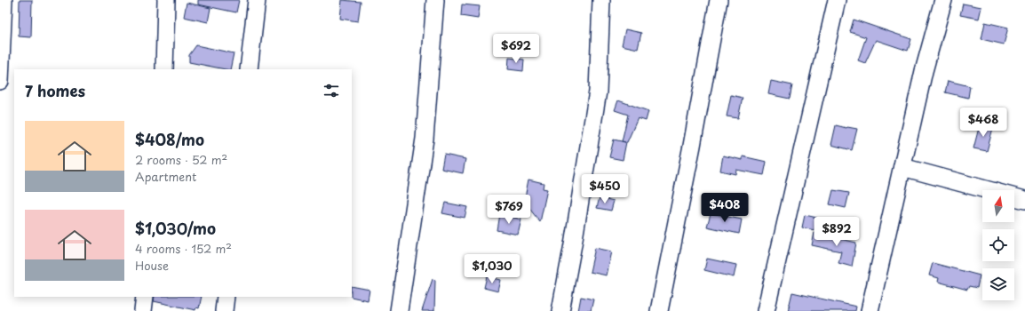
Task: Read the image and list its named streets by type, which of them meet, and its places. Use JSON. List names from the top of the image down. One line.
{"north":"top","page":{"price":["$692","$468","$450","$408","$769","$892","$1,030"],"heading":"7 homes","list":[{"name":"$408/mo","note":"2 rooms · 52 m² · Apartment"},{"name":"$1,030/mo","note":"4 rooms · 152 m² · House"}]}}
